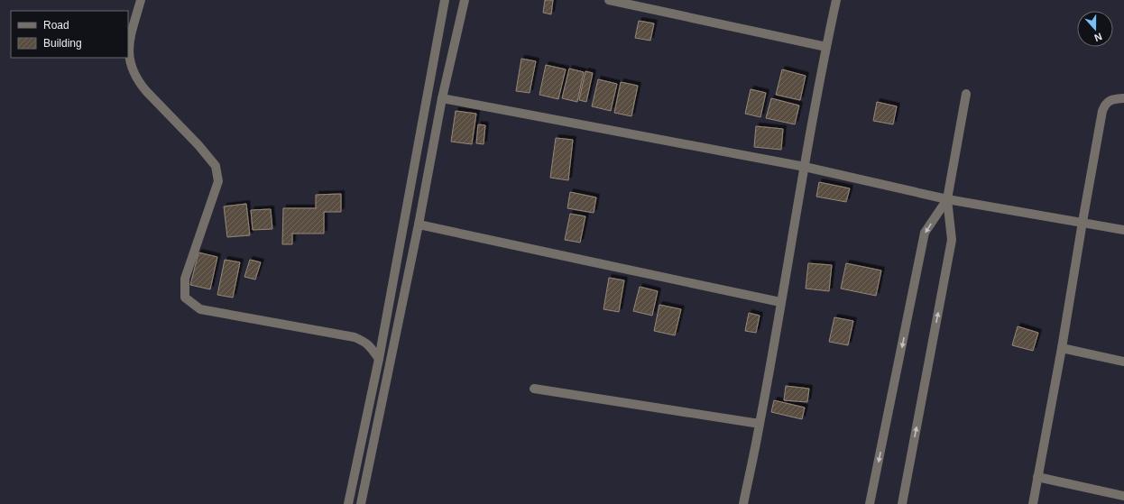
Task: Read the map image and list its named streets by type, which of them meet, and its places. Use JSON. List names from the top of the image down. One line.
{"legend":["Road","Building"],"north":"bottom"}
